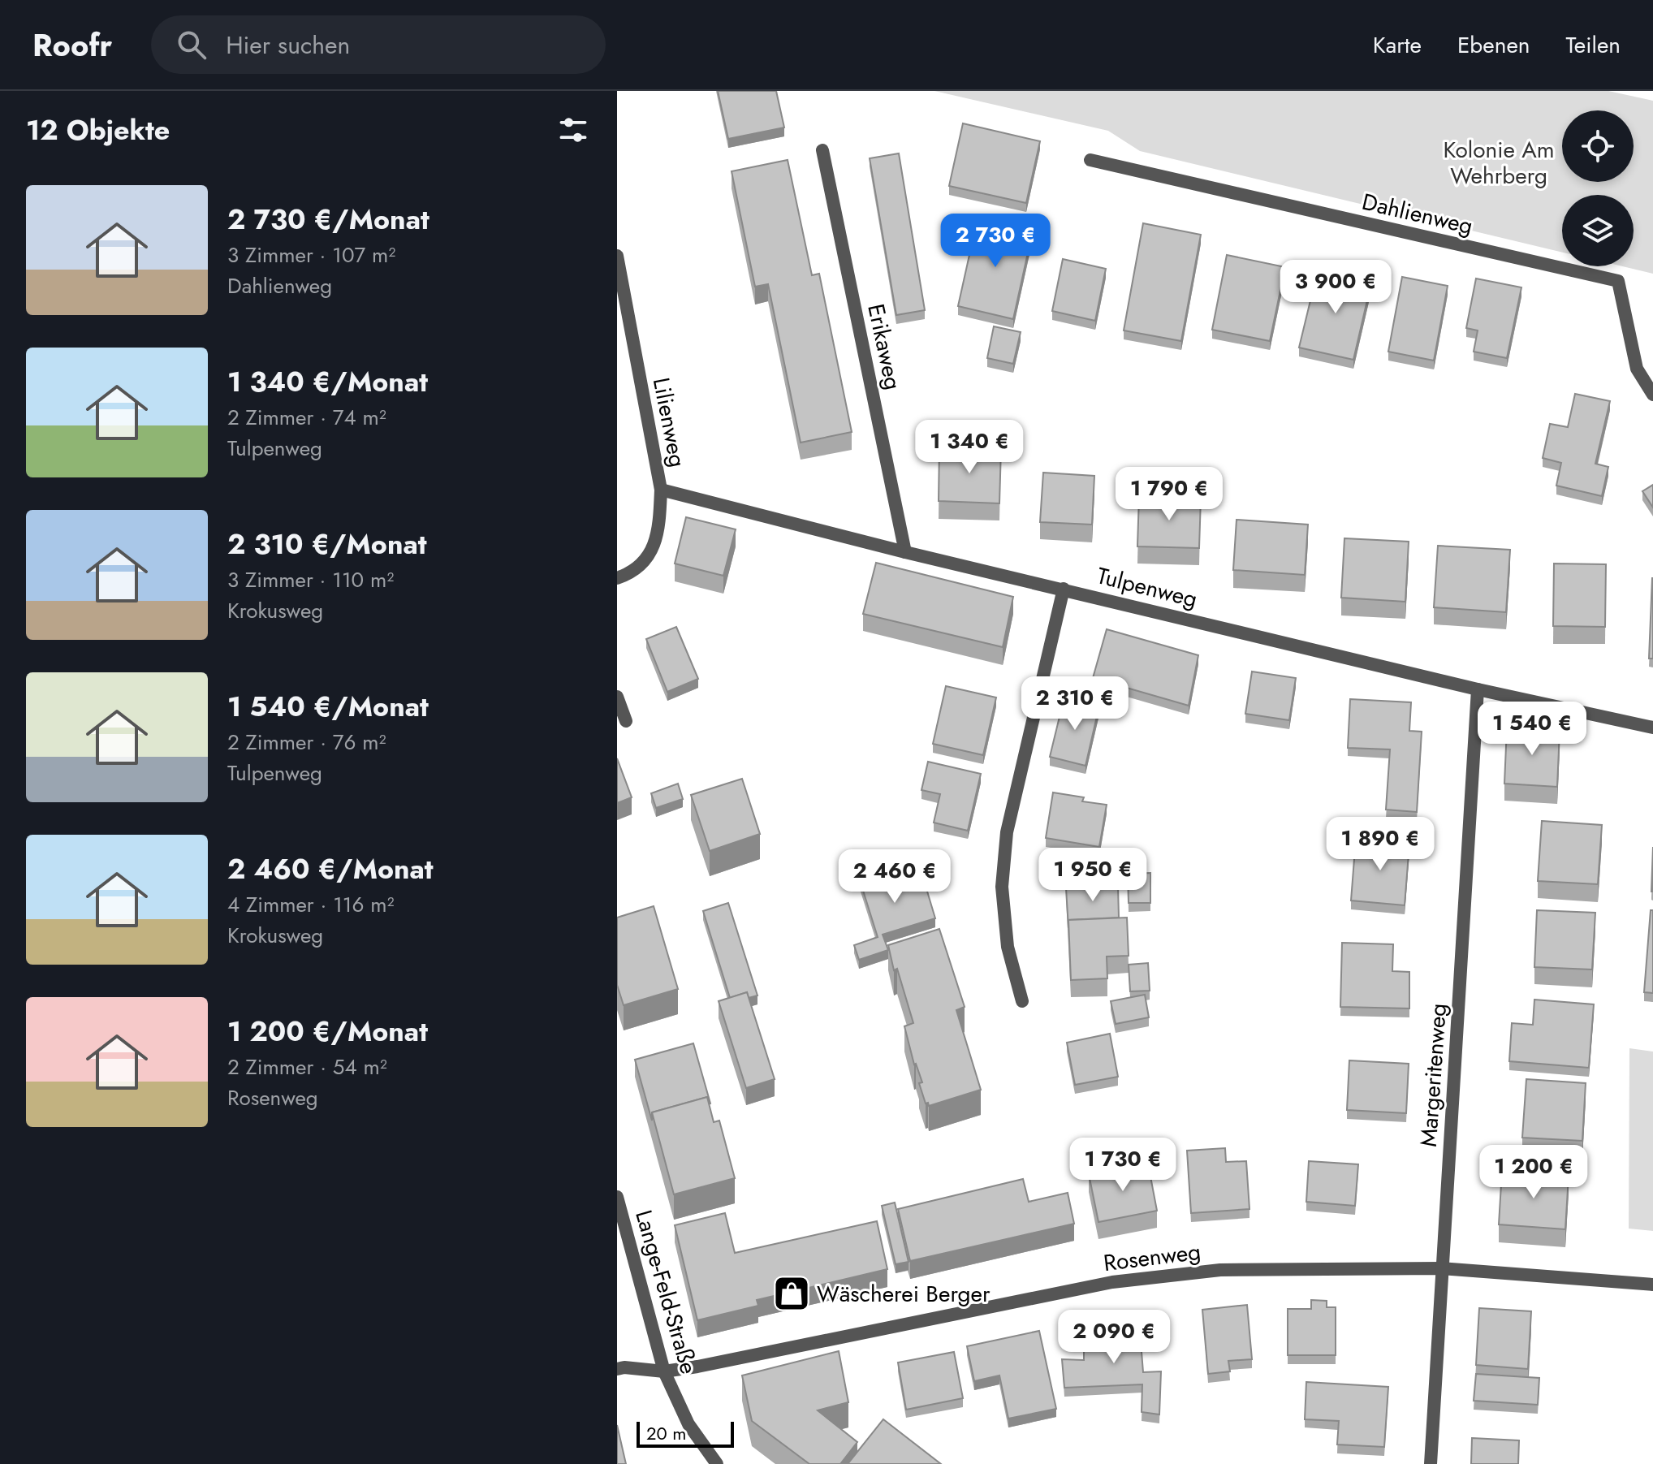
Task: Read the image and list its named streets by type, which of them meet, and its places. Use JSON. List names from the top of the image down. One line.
{"streets":{"street":["Dahlienweg","Erikaweg","Lilienweg","Tulpenweg","Margeritenweg","Rosenweg","Lange-Feld-Straße"]},"crossings":[["Erikaweg","Tulpenweg"],["Lilienweg","Tulpenweg"],["Tulpenweg","Margeritenweg"],["Margeritenweg","Rosenweg"],["Rosenweg","Lange-Feld-Straße"]],"parks":["Kolonie Am Wehrberg"],"places":{"shop":["Wäscherei Berger"]},"scale_bar":"20 m","page":{"header":"Roofr","search":"Hier suchen","nav":["Karte","Ebenen","Teilen"],"heading":"12 Objekte","list":[{"name":"2 730 €/Monat","note":"3 Zimmer · 107 m² · Dahlienweg"},{"name":"1 340 €/Monat","note":"2 Zimmer · 74 m² · Tulpenweg"},{"name":"2 310 €/Monat","note":"3 Zimmer · 110 m² · Krokusweg"},{"name":"1 540 €/Monat","note":"2 Zimmer · 76 m² · Tulpenweg"},{"name":"2 460 €/Monat","note":"4 Zimmer · 116 m² · Krokusweg"},{"name":"1 200 €/Monat","note":"2 Zimmer · 54 m² · Rosenweg"}],"price":["2 730 €","3 900 €","1 340 €","1 790 €","2 310 €","1 540 €","1 890 €","1 950 €","2 460 €","1 730 €","1 200 €","2 090 €"],"scale":"20 m"}}
